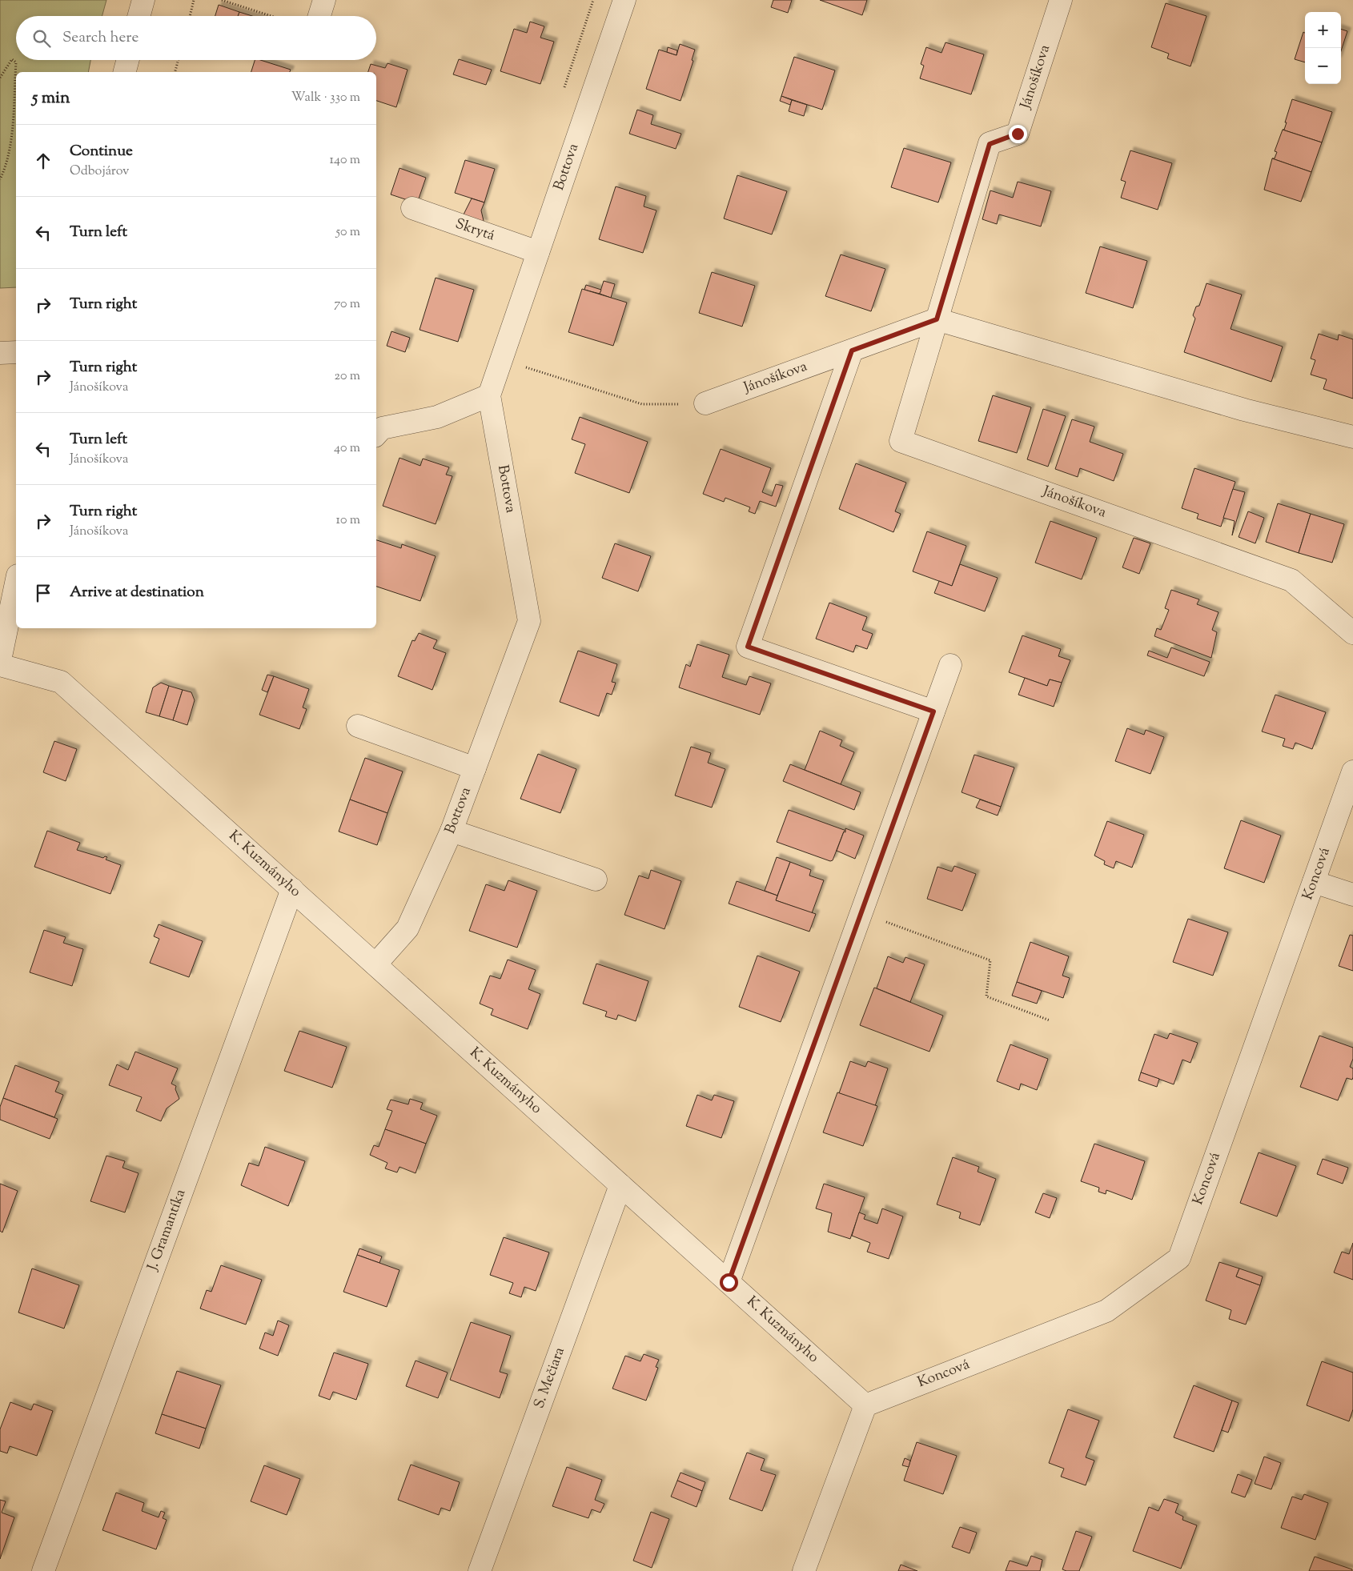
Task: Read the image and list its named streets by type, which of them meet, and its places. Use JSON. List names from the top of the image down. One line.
{"streets":{"street":["Jánošíkova","Bottova","Skrytá","K. Kuzmányho","Koncová","J. Gramantíka","S. Mečiara"]},"crossings":[["Bottova","Skrytá"],["Bottova","K. Kuzmányho"],["K. Kuzmányho","Koncová"],["K. Kuzmányho","J. Gramantíka"],["K. Kuzmányho","S. Mečiara"]],"page":{"map_buttons":["+","−"],"search":"Search here","heading":["5 min","Walk · 330 m"],"list":[["Continue","Odbojárov","140 m"],["Turn left","50 m"],["Turn right","70 m"],["Turn right","Jánošíkova","20 m"],["Turn left","Jánošíkova","40 m"],["Turn right","Jánošíkova","10 m"],"Arrive at destination"]}}
